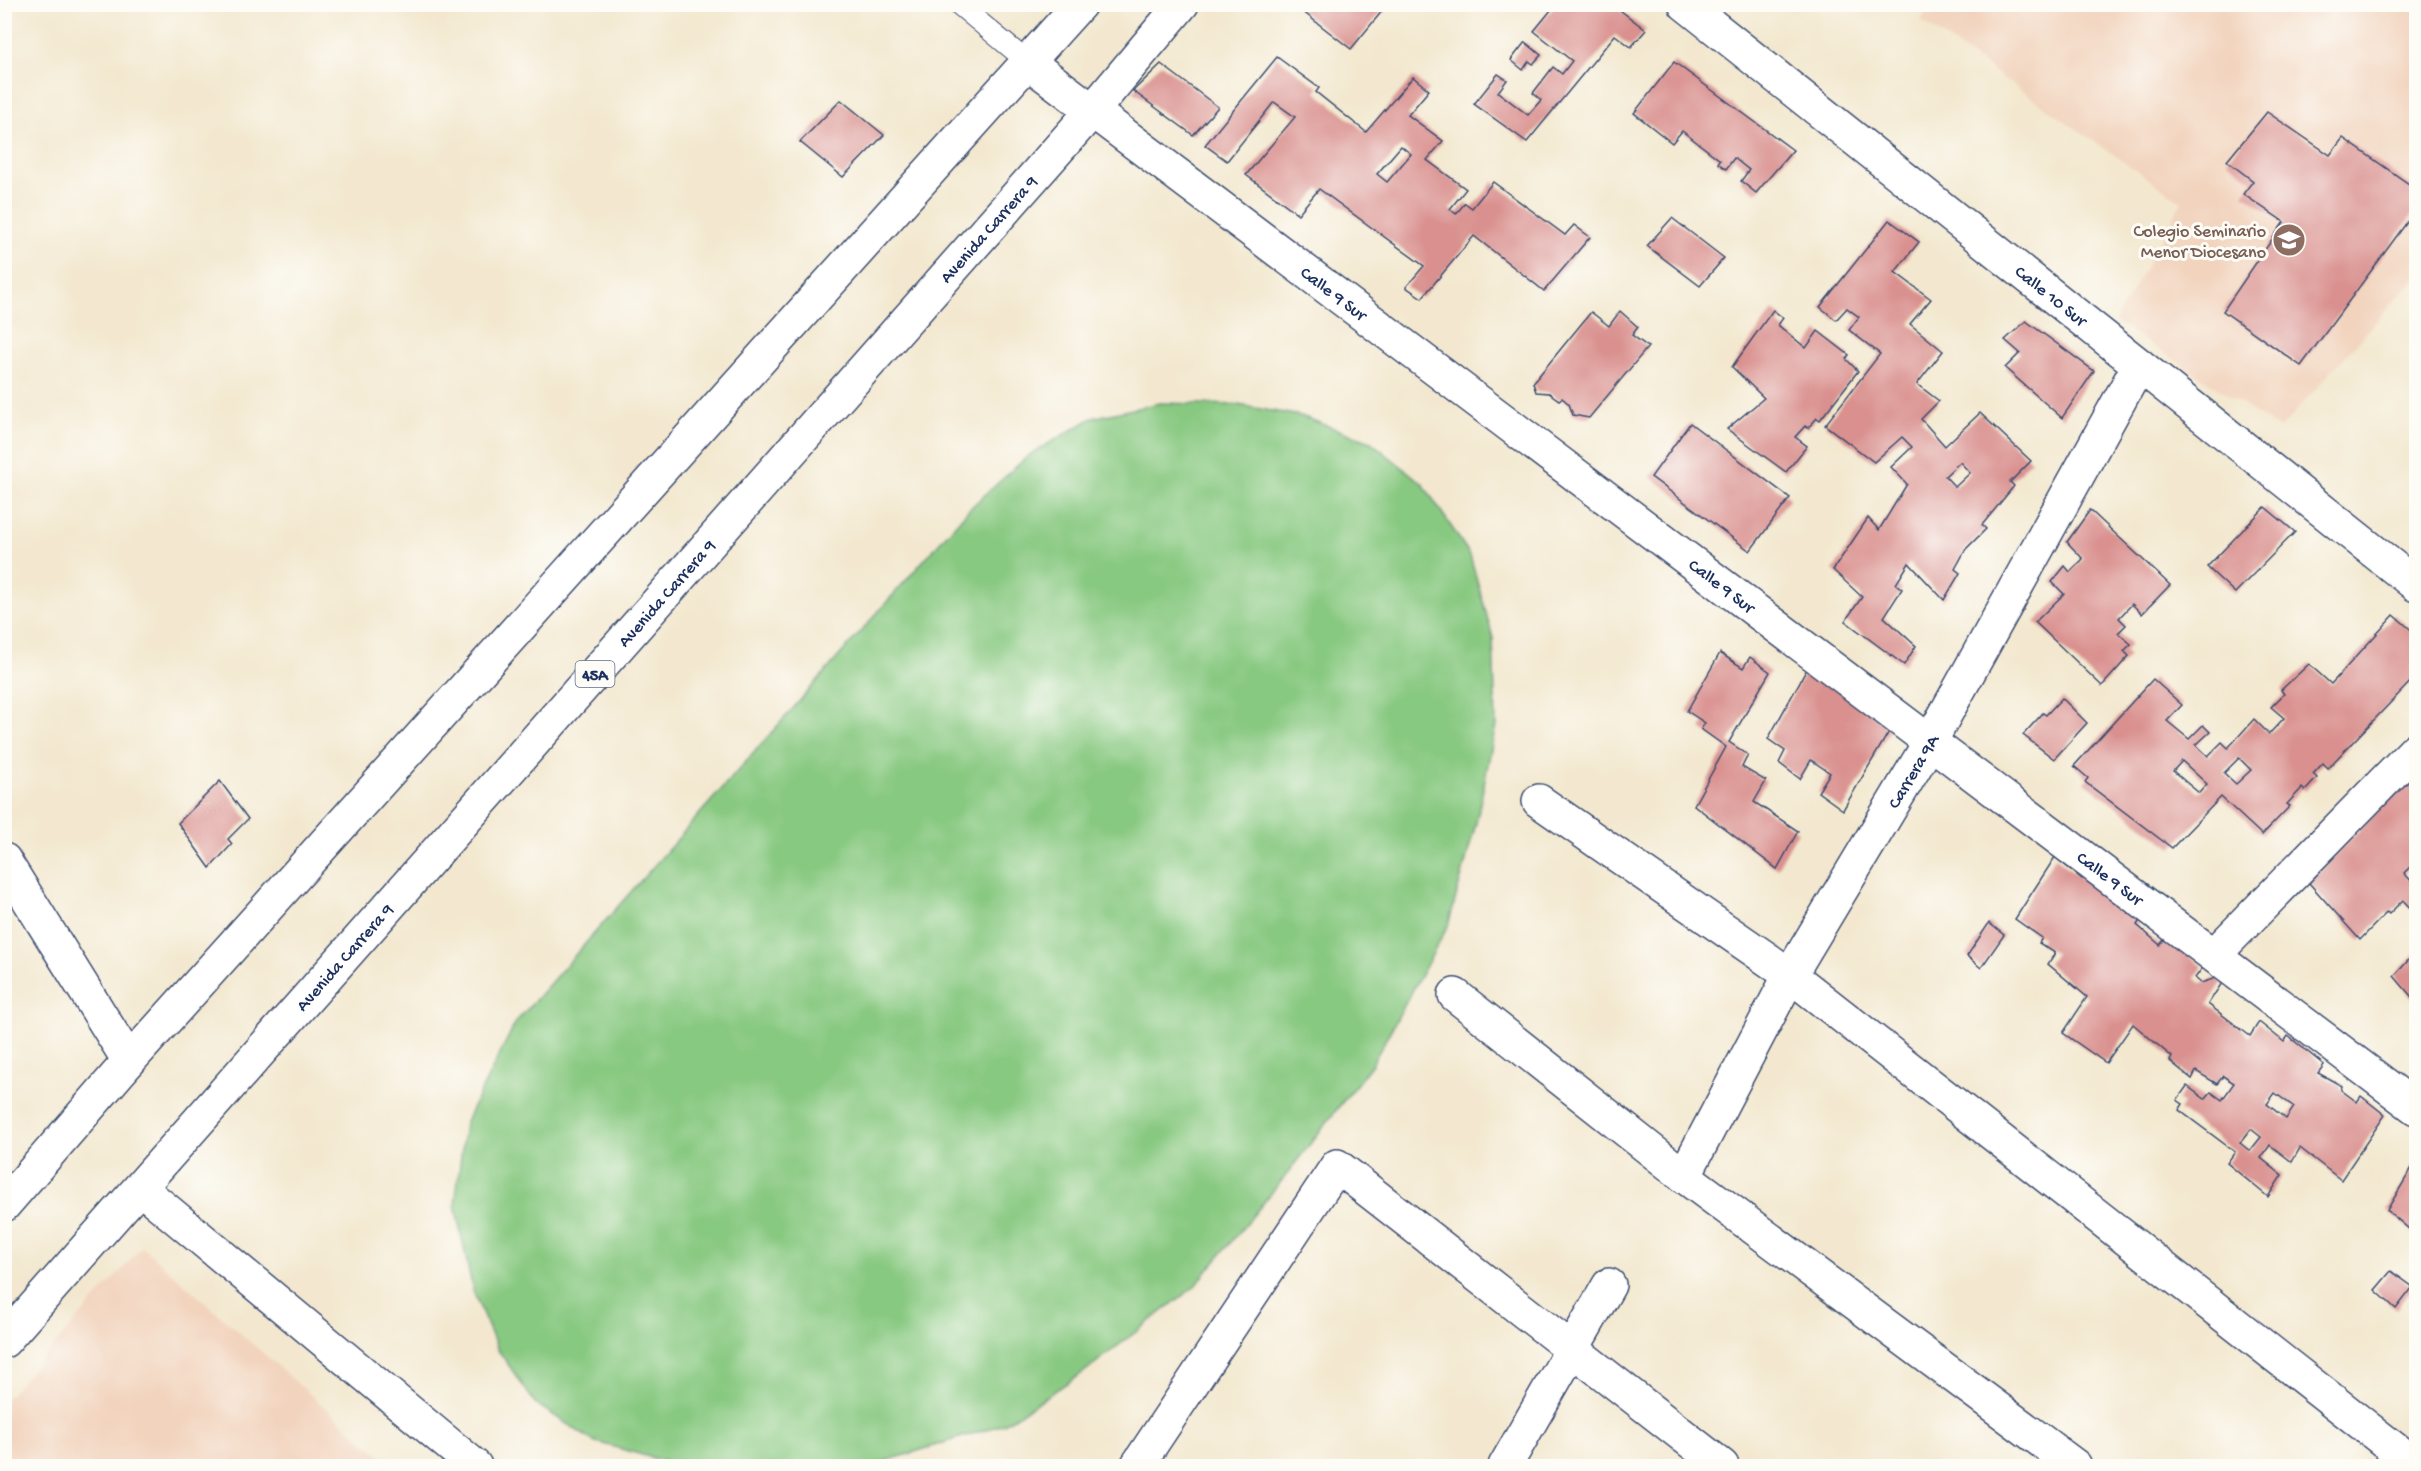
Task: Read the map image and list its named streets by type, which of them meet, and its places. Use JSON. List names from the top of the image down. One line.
{"streets":{"street":["Avenida Carrera 9","Calle 9 Sur","Calle 10 Sur","45A","Carrera 9A"]},"crossings":[["Avenida Carrera 9","Calle 9 Sur"],["Calle 9 Sur","Carrera 9A"],["Calle 10 Sur","Carrera 9A"]],"places":{"school or university":["Colegio Seminario Menor Diocesano"]}}
